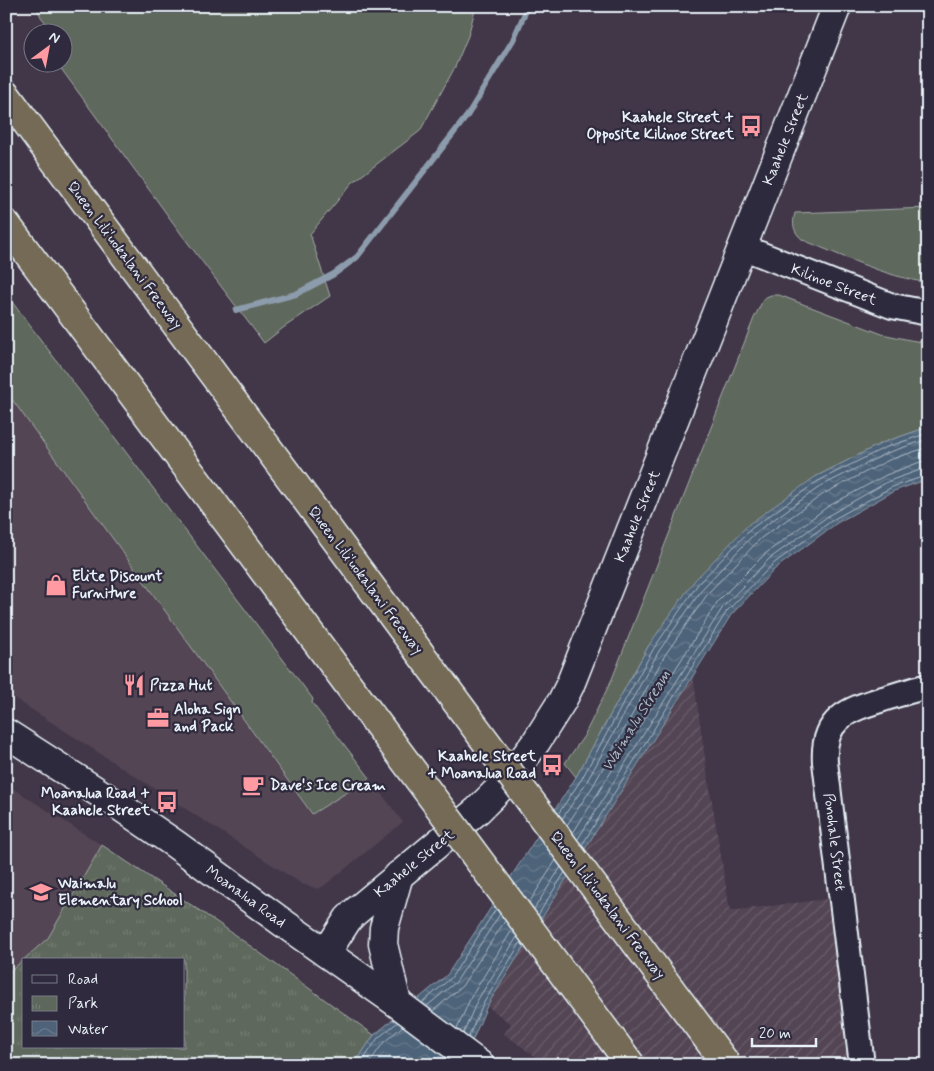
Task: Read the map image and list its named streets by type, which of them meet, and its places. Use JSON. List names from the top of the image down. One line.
{"streets":{"highway":["Queen Liliʻuokalani Freeway"],"street":["Kaahele Street","Kilinoe Street","Ponohale Street","Moanalua Road"]},"crossings":[["Kaahele Street","Kilinoe Street"],["Kaahele Street","Moanalua Road"]],"water":["Waimalu Stream"],"places":{"bus stop":["Kaahele Street + Opposite Kilinoe Street","Kaahele Street + Moanalua Road","Moanalua Road + Kaahele Street"],"shop":["Elite Discount Furniture"],"restaurant":["Pizza Hut"],"office":["Aloha Sign and Pack"],"cafe":["Dave's Ice Cream"],"school or university":["Waimalu Elementary School"]},"legend":["Road","Park","Water"],"scale_bar":"20 m","north":"top right"}
